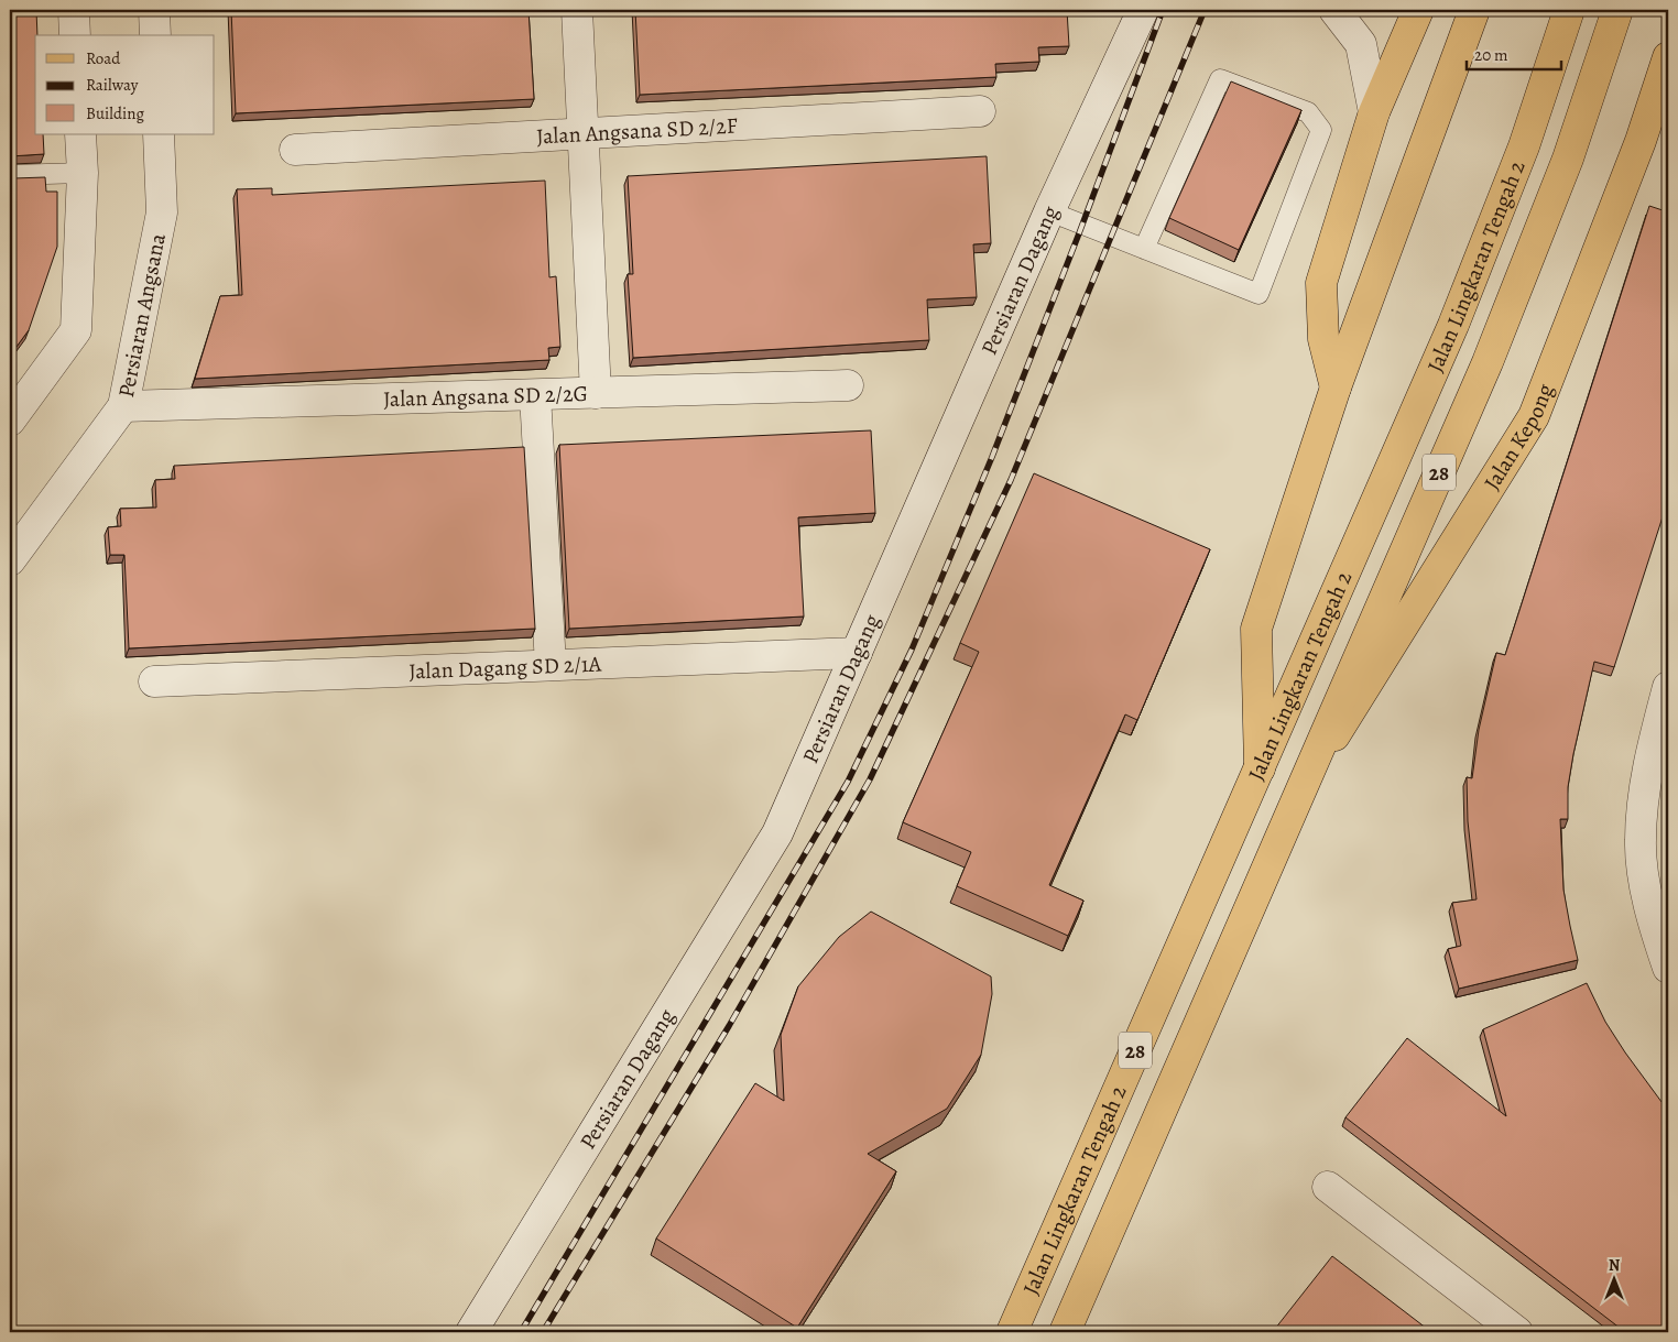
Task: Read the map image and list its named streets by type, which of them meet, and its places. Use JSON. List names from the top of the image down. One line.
{"streets":{"main road":["Jalan Lingkaran Tengah 2","Jalan Kepong","28"],"street":["Jalan Angsana SD 2/2F","Persiaran Dagang","Persiaran Angsana","Jalan Angsana SD 2/2G","Jalan Dagang SD 2/1A"]},"crossings":[["Jalan Lingkaran Tengah 2","Jalan Kepong"],["Persiaran Dagang","Jalan Dagang SD 2/1A"],["Persiaran Angsana","Jalan Angsana SD 2/2G"]],"legend":["Road","Railway","Building"],"scale_bar":"20 m","north":"top"}
